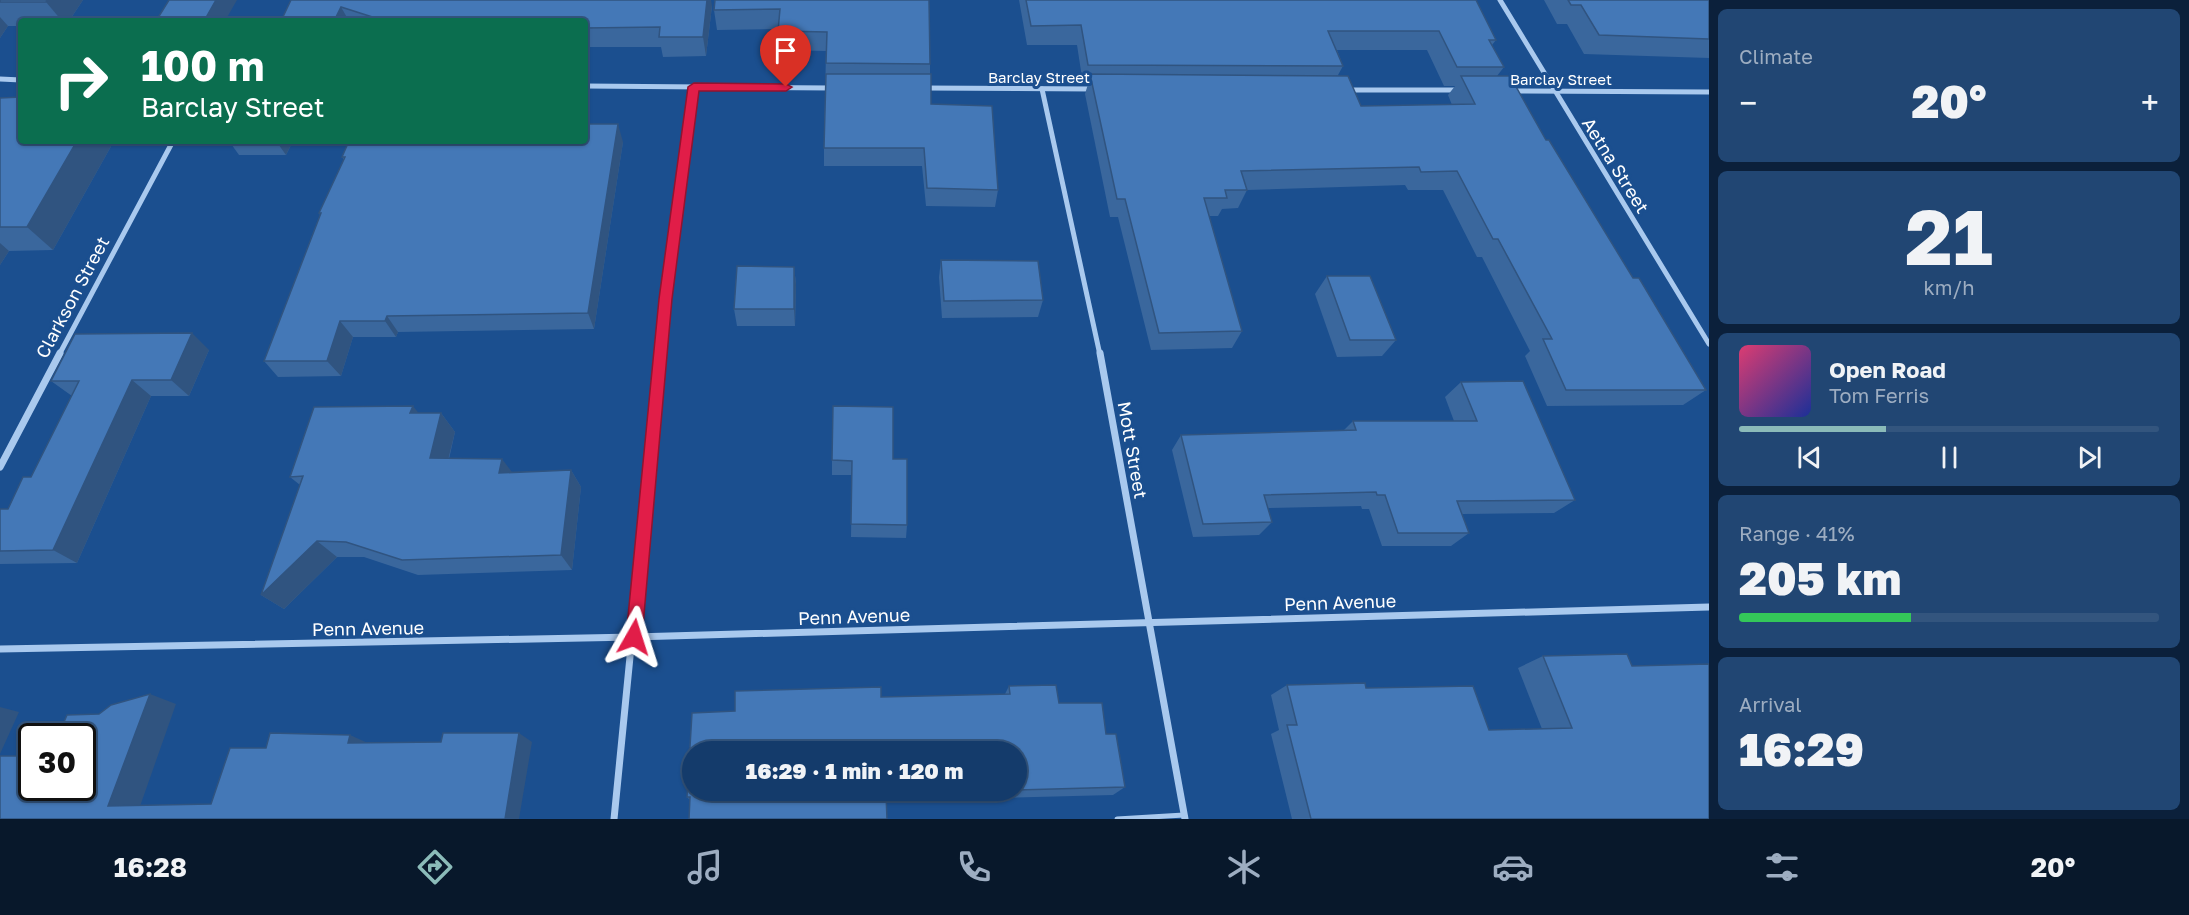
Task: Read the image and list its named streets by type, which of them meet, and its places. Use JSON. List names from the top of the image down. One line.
{"streets":{"street":["Barclay Street","Aetna Street","Clarkson Street","Mott Street","Penn Avenue"]},"crossings":[["Barclay Street","Aetna Street"],["Barclay Street","Mott Street"],["Mott Street","Penn Avenue"]],"page":{"tile":["Climate",["21","km/h"],["Range · 41%","205 km"],["Arrival","16:29"]],"turn":["100 m","Barclay Street"],"heat":["−","20°","+"],"song":["Open Road","Tom Ferris"],"limit":"30","trip":"16:29 · 1 min · 120 m","tabs":["16:28","20°"]}}
